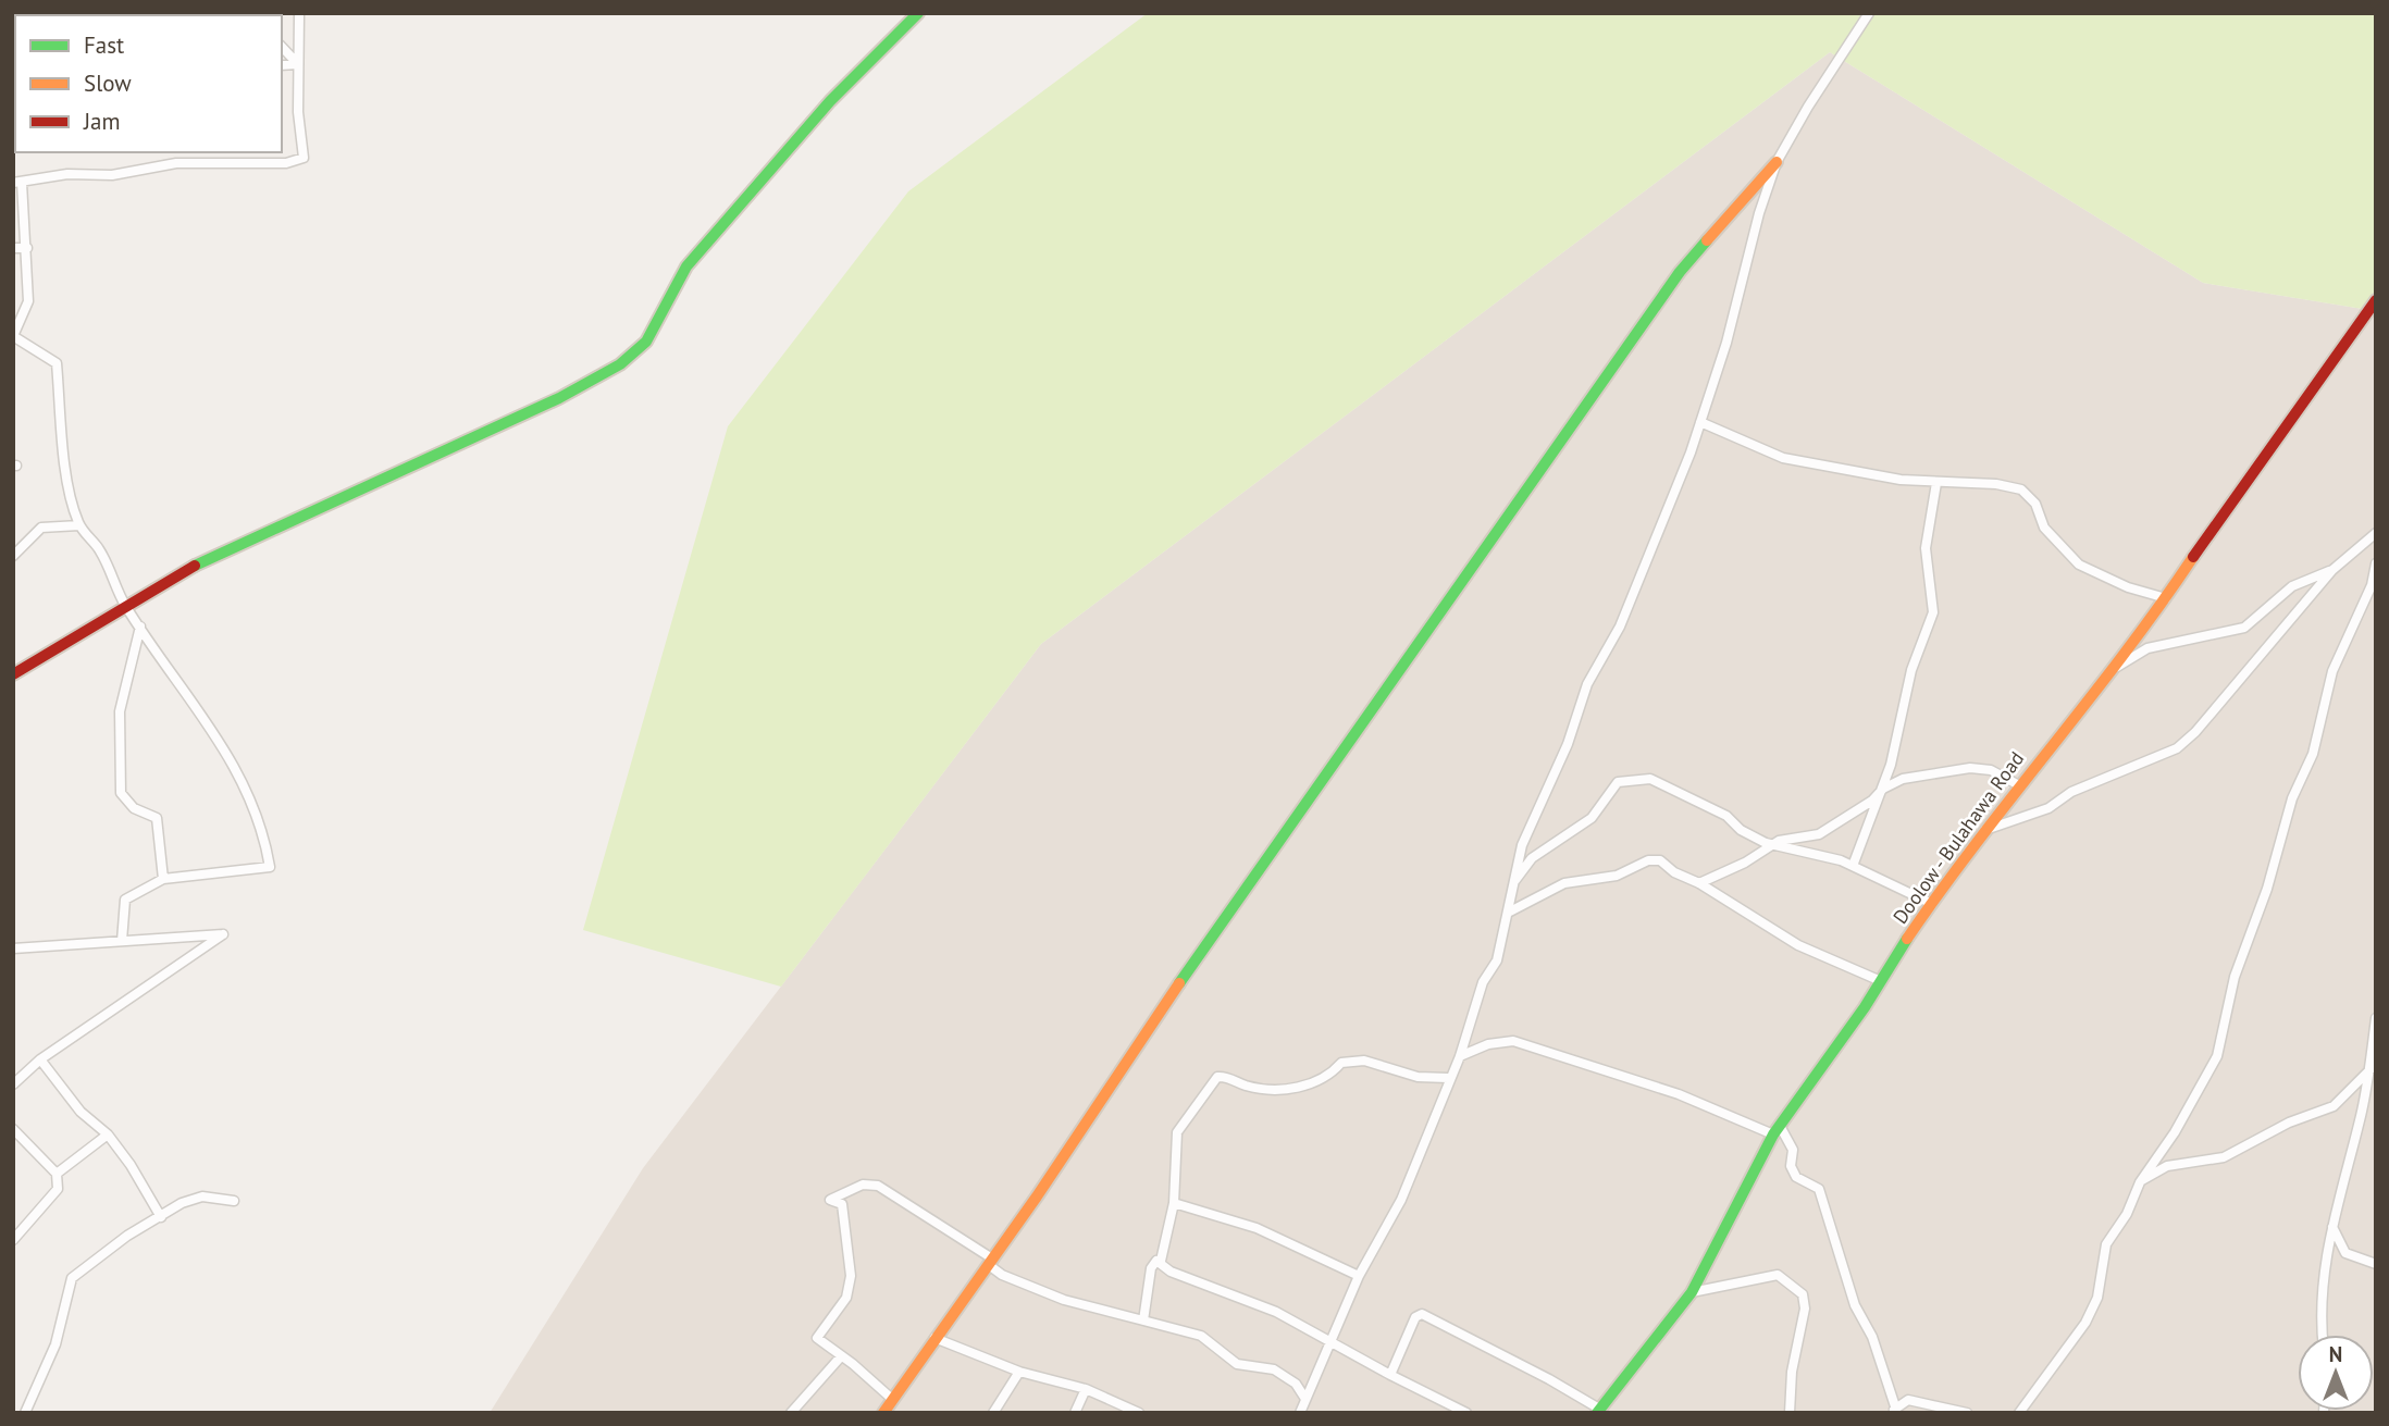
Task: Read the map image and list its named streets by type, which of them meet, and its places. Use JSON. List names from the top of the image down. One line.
{"streets":{"street":["Doolow - Bulahawa Road"]},"legend":["Fast","Slow","Jam"],"north":"top"}
